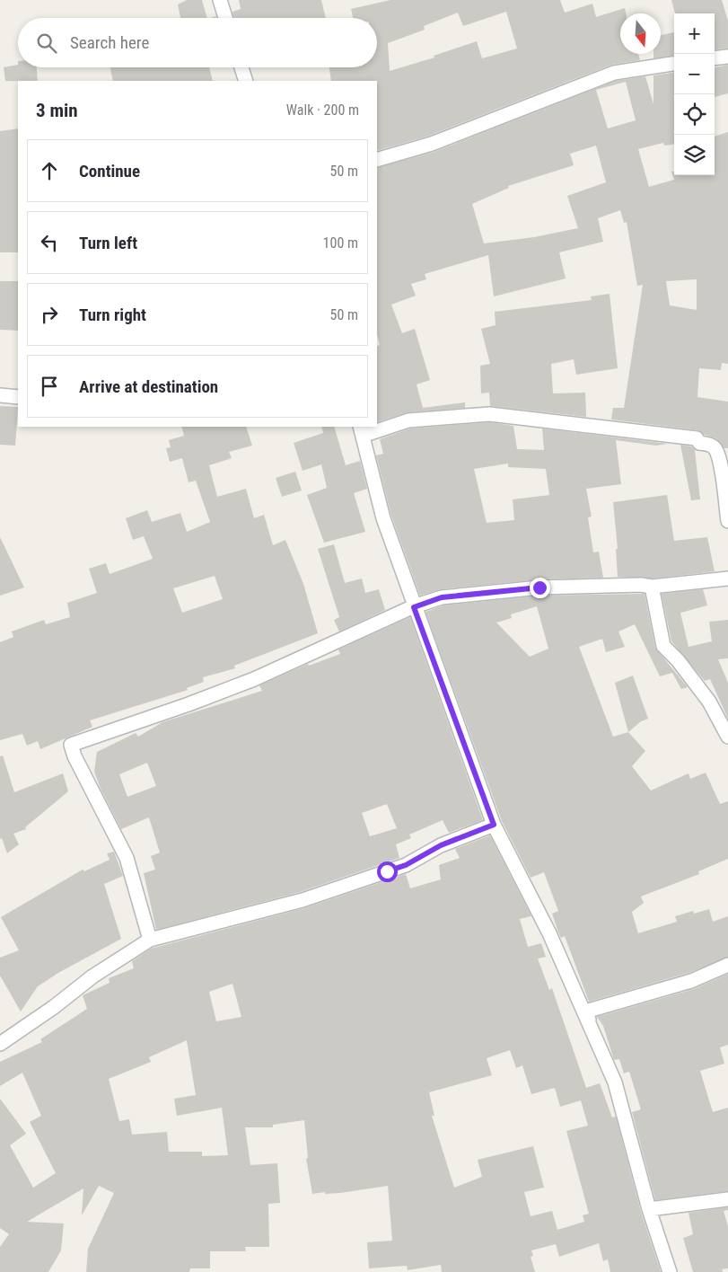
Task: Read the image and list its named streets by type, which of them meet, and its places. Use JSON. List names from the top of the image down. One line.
{"north":"bottom","page":{"map_buttons":["+","−"],"search":"Search here","heading":["3 min","Walk · 200 m"],"list":[["Continue","50 m"],["Turn left","100 m"],["Turn right","50 m"],"Arrive at destination"]}}
